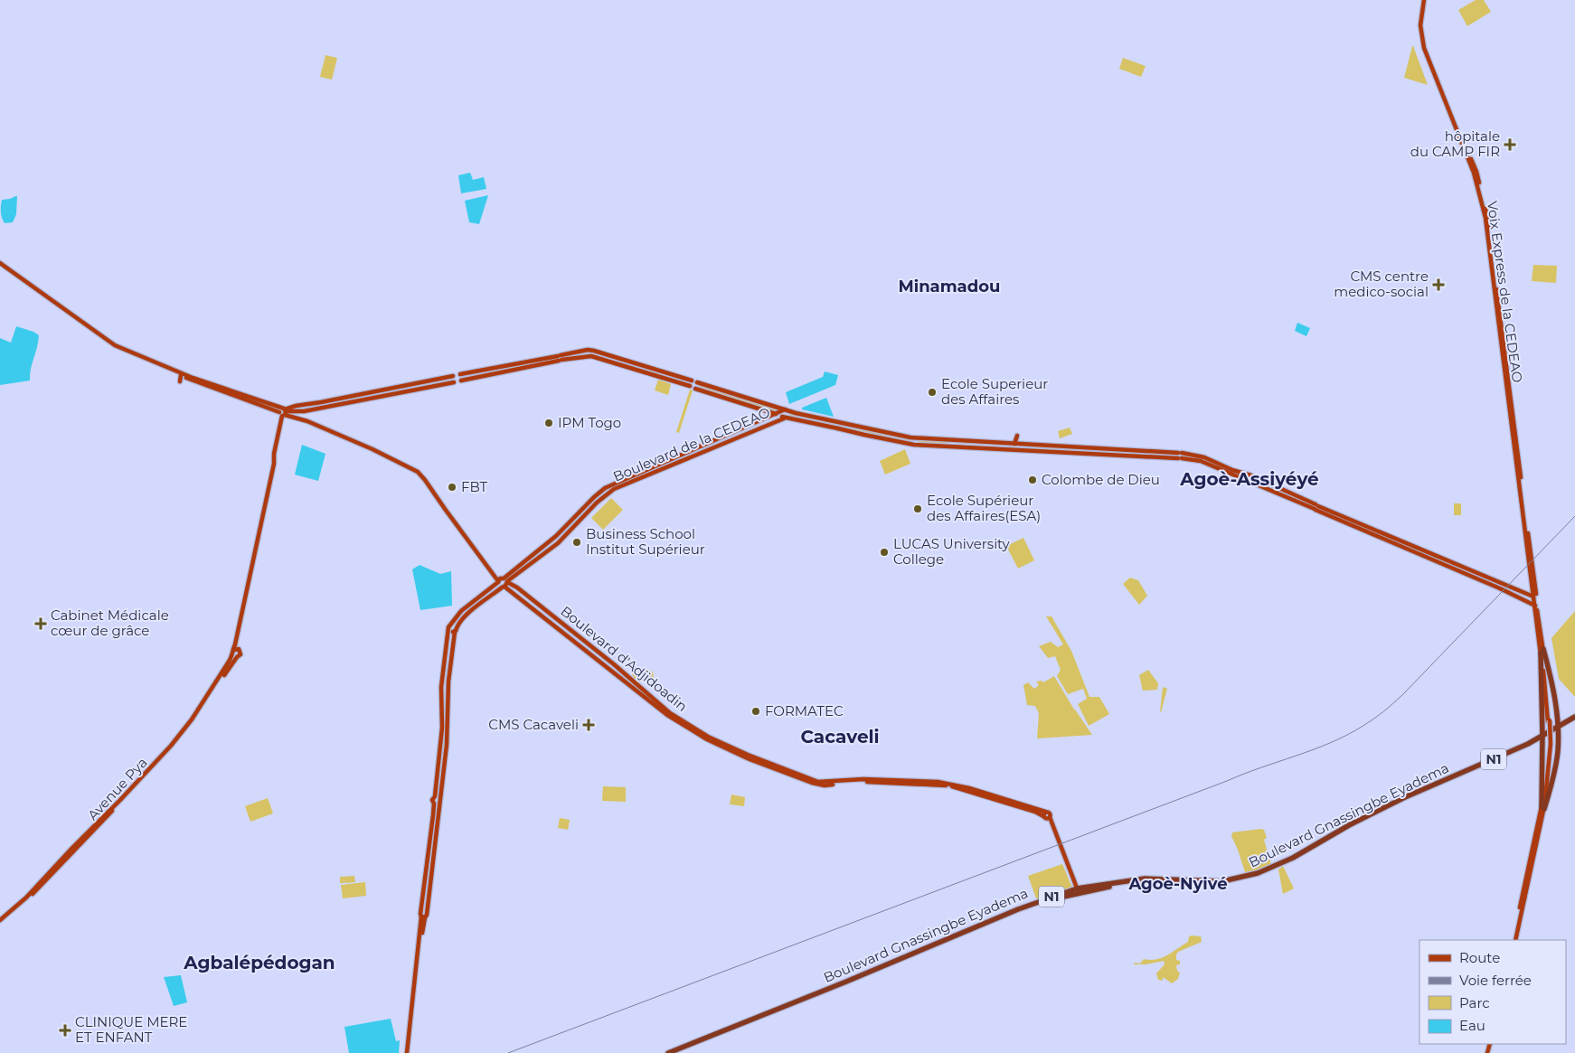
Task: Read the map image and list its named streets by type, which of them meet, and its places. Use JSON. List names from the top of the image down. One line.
{"streets":{"highway":["N1","Boulevard Gnassingbe Eyadema"],"main road":["Voix Express de la CEDEAO","Boulevard de la CEDEAO","Boulevard d'Adjidoadin","Avenue Pya"]},"crossings":[["Boulevard de la CEDEAO","Boulevard d'Adjidoadin"],["Boulevard d'Adjidoadin","Boulevard Gnassingbe Eyadema"]],"districts":["Minamadou","Agoè-Assiyéyé","Cacaveli","Agoè-Nyivé","Agbalépédogan"],"places":{"health":["hôpitale du CAMP FIR","CMS centre medico-social","Cabinet Médicale cœur de grâce","CMS Cacaveli","CLINIQUE MERE ET ENFANT"],"other":["Ecole Superieur des Affaires","IPM Togo","Colombe de Dieu","FBT","Ecole Supérieur des Affaires(ESA)","Business School Institut Supérieur","LUCAS University College","FORMATEC"]},"legend":["Route","Voie ferrée","Parc","Eau"]}
